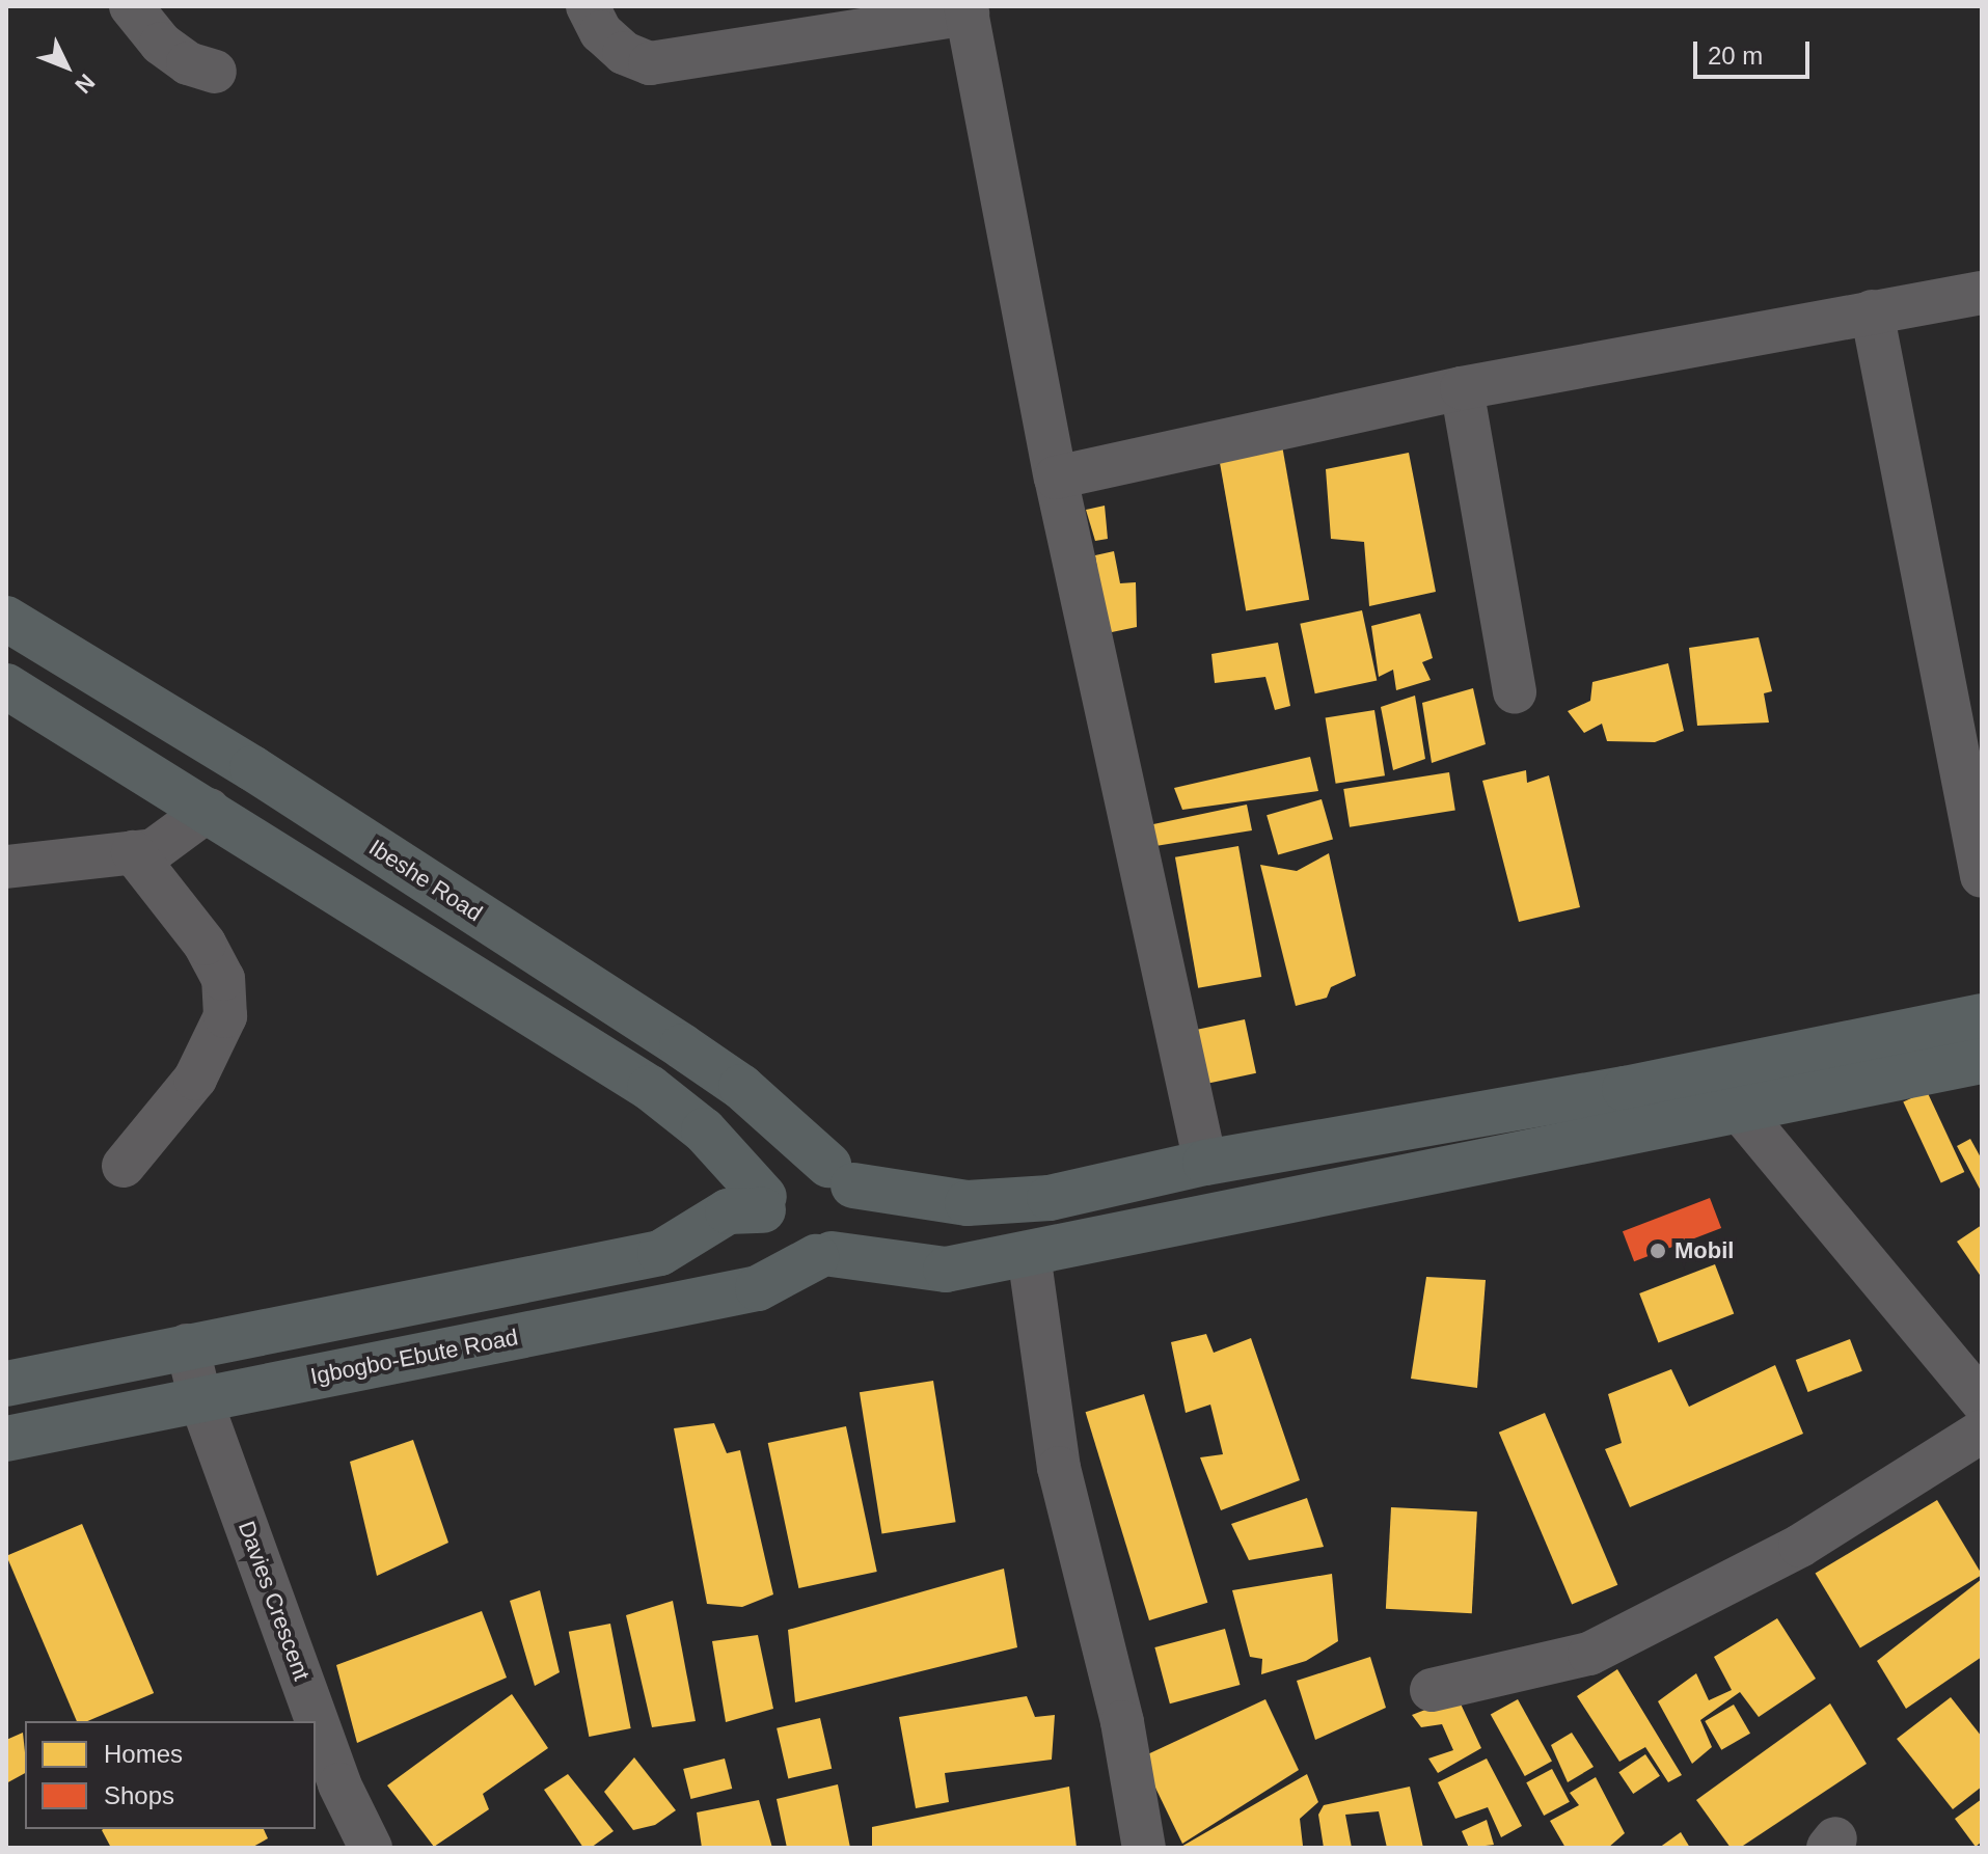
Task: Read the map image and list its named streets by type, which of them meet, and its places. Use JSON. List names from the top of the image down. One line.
{"streets":{"main road":["Ibeshe Road","Igbogbo-Ebute Road"],"street":["Davies Crescent"]},"crossings":[["Ibeshe Road","Igbogbo-Ebute Road"],["Igbogbo-Ebute Road","Davies Crescent"]],"places":["Mobil"],"legend":["Homes","Shops"],"scale_bar":"20 m","north":"bottom right"}
